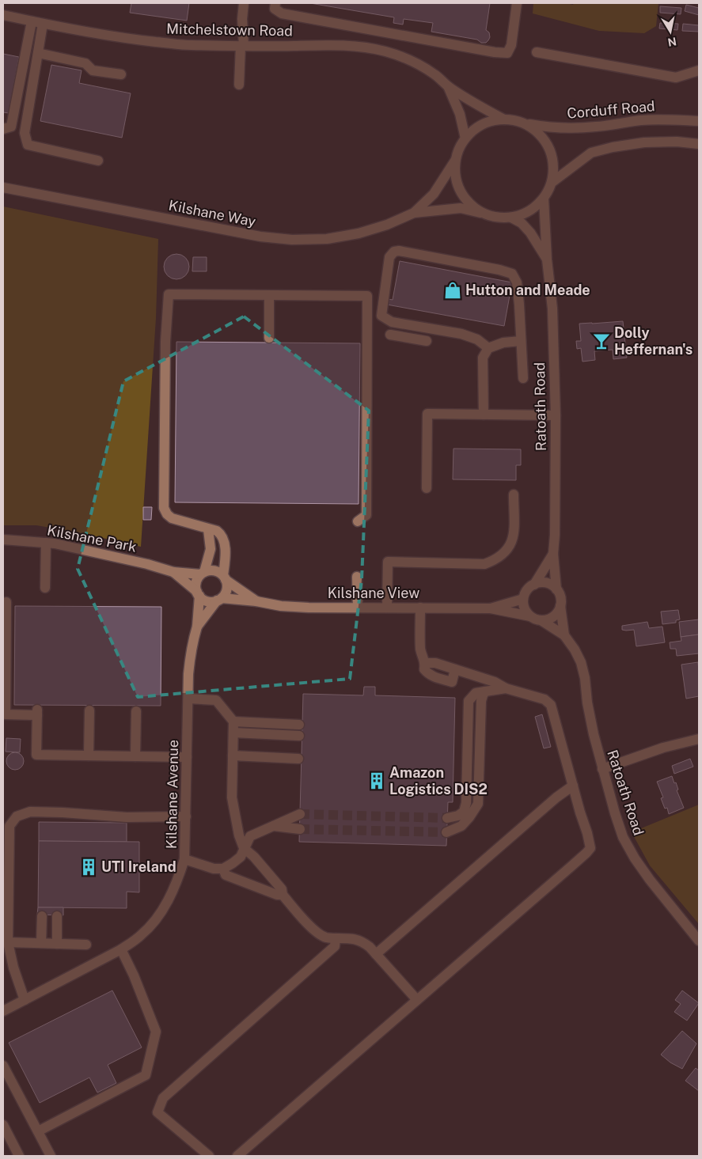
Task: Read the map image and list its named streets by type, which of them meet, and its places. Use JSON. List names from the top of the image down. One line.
{"streets":{"street":["Mitchelstown Road","Corduff Road","Kilshane Way","Ratoath Road","Kilshane Park","Kilshane View","Kilshane Avenue"]},"crossings":[["Mitchelstown Road","Corduff Road"],["Mitchelstown Road","Kilshane Way"],["Mitchelstown Road","Ratoath Road"],["Corduff Road","Kilshane Way"],["Corduff Road","Ratoath Road"],["Kilshane Way","Ratoath Road"],["Ratoath Road","Kilshane View"],["Kilshane Park","Kilshane View"],["Kilshane Park","Kilshane Avenue"],["Kilshane View","Kilshane Avenue"]],"places":{"shop":["Hutton and Meade"],"bar":["Dolly Heffernan's"],"building":["Amazon Logistics DIS2","UTI Ireland"]},"north":"bottom"}
